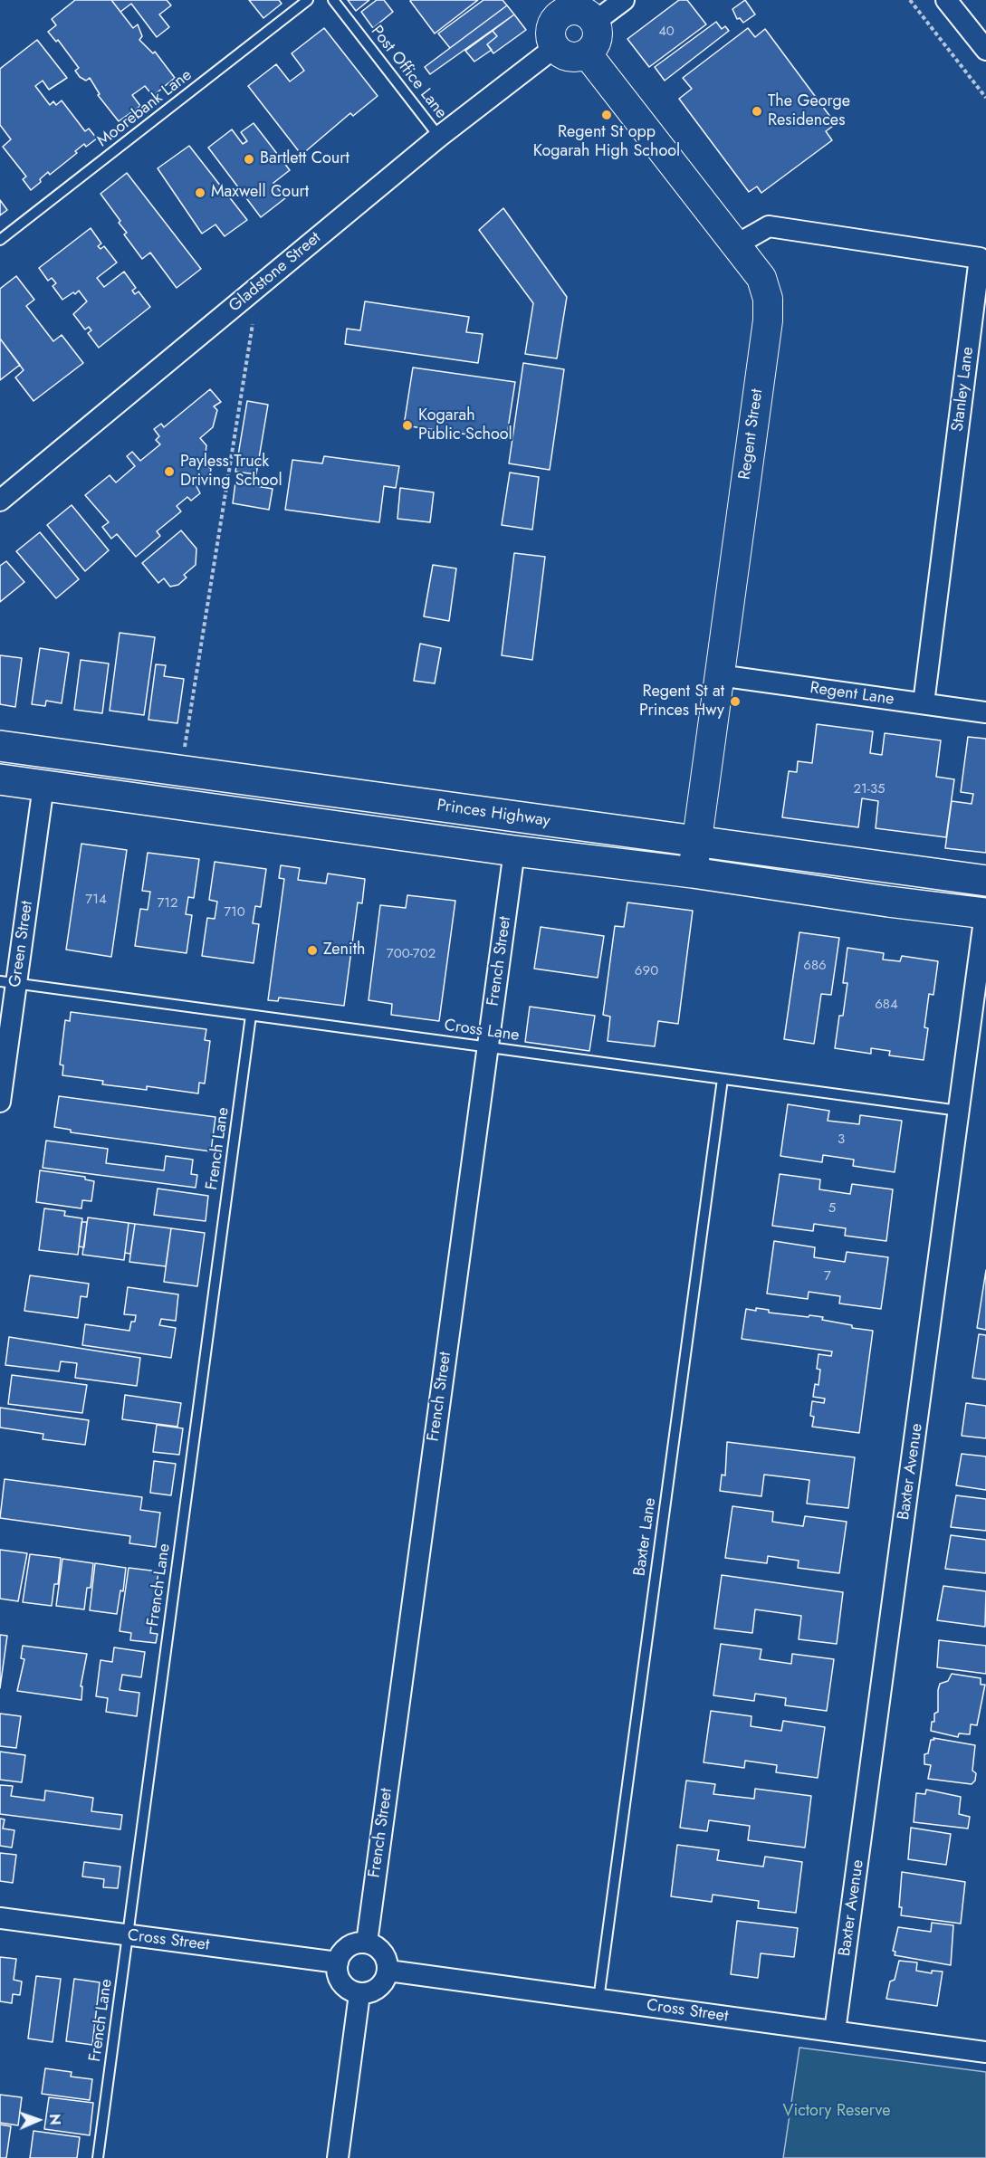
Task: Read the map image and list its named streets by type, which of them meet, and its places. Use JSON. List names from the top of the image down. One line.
{"streets":{"highway":["Princes Highway"],"main road":["Regent Street"],"street":["Gladstone Street","Stanley Lane","Regent Lane","Green Street","French Street","Baxter Avenue","Cross Street"],"lane":["Post Office Lane","Moorebank Lane","Cross Lane","French Lane","Baxter Lane"]},"crossings":[["Post Office Lane","Gladstone Street"],["Gladstone Street","Regent Street"],["Stanley Lane","Regent Street"],["Stanley Lane","Regent Lane"],["Regent Street","Regent Lane"],["Regent Street","Princes Highway"],["Princes Highway","Green Street"],["Princes Highway","French Street"],["Princes Highway","Baxter Avenue"],["Green Street","Cross Lane"],["French Street","Cross Lane"],["French Street","Cross Street"],["Cross Lane","French Lane"],["Cross Lane","Baxter Avenue"],["Cross Lane","Baxter Lane"],["French Lane","Cross Street"],["Baxter Avenue","Cross Street"],["Baxter Lane","Cross Street"]],"parks":["Victory Reserve"],"places":["The George Residences","Regent St opp Kogarah High School","Bartlett Court","Maxwell Court","Kogarah Public School","Payless Truck Driving School","Regent St at Princes Hwy","Zenith"],"house_numbers":["40","21-35","714","712","710","700-702","686","690","684","3","5","7"],"north":"right"}
